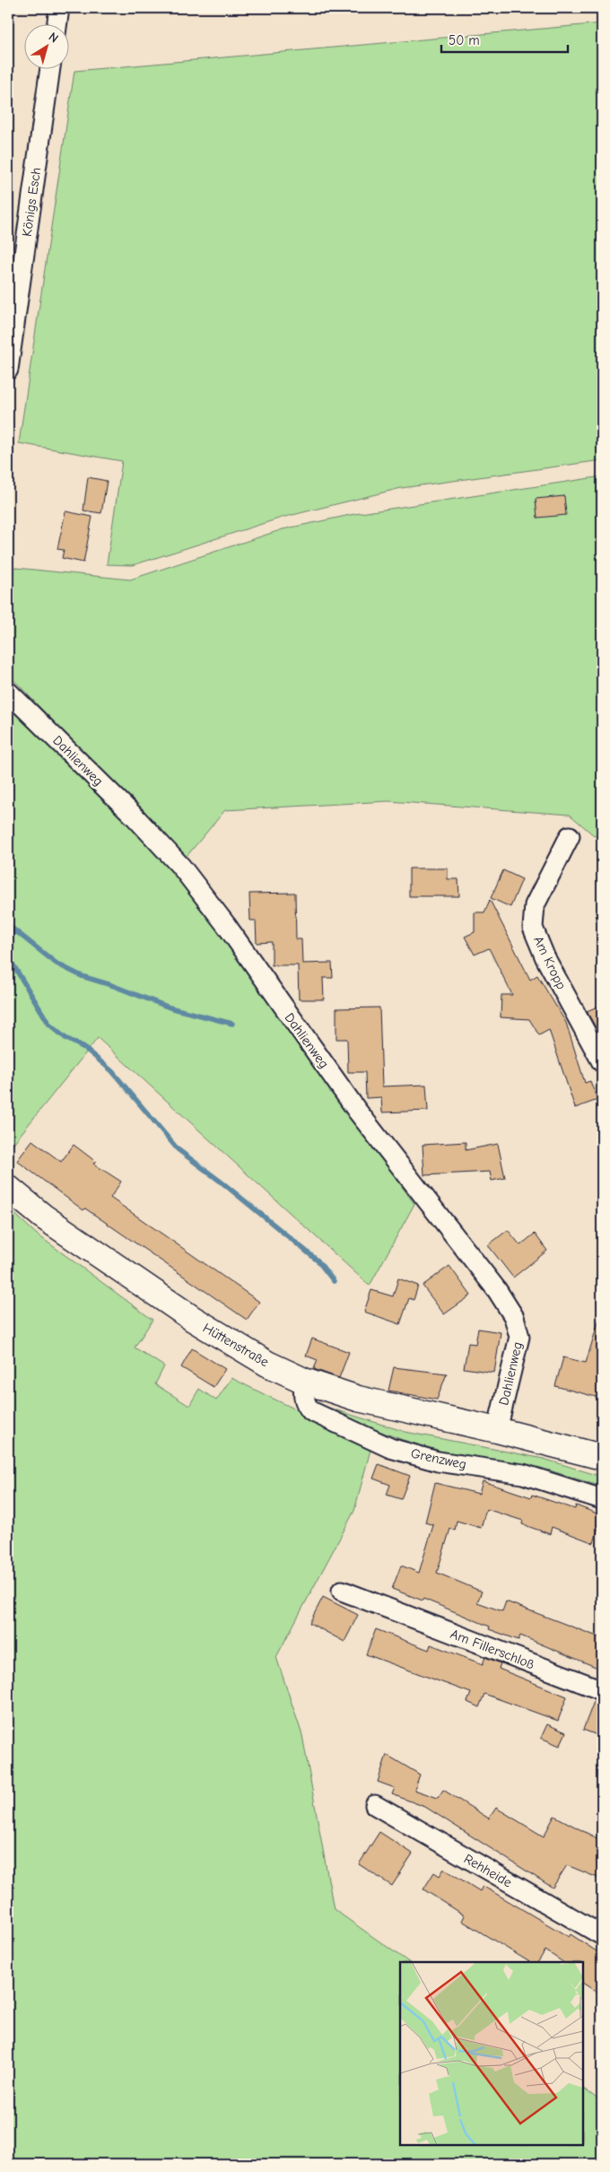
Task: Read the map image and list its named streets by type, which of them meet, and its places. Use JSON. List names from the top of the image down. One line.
{"streets":{"main road":["Hüttenstraße"],"street":["Königs Esch","Dahlienweg","Am Kropp","Grenzweg","Am Fillerschloß","Rehheide"]},"crossings":[["Dahlienweg","Hüttenstraße"],["Hüttenstraße","Grenzweg"]],"scale_bar":"50 m","north":"top right"}
